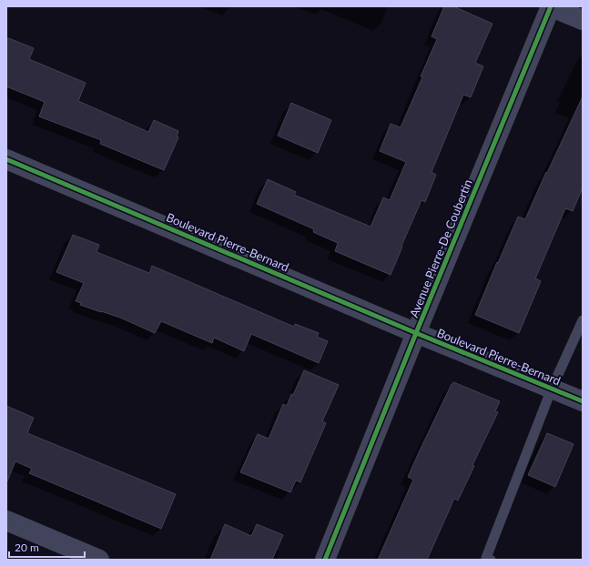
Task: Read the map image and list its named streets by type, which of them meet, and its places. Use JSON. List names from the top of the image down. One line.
{"streets":{"street":["Boulevard Pierre-Bernard","Avenue Pierre-De Coubertin"]},"crossings":[["Boulevard Pierre-Bernard","Avenue Pierre-De Coubertin"]],"scale_bar":"20 m"}
